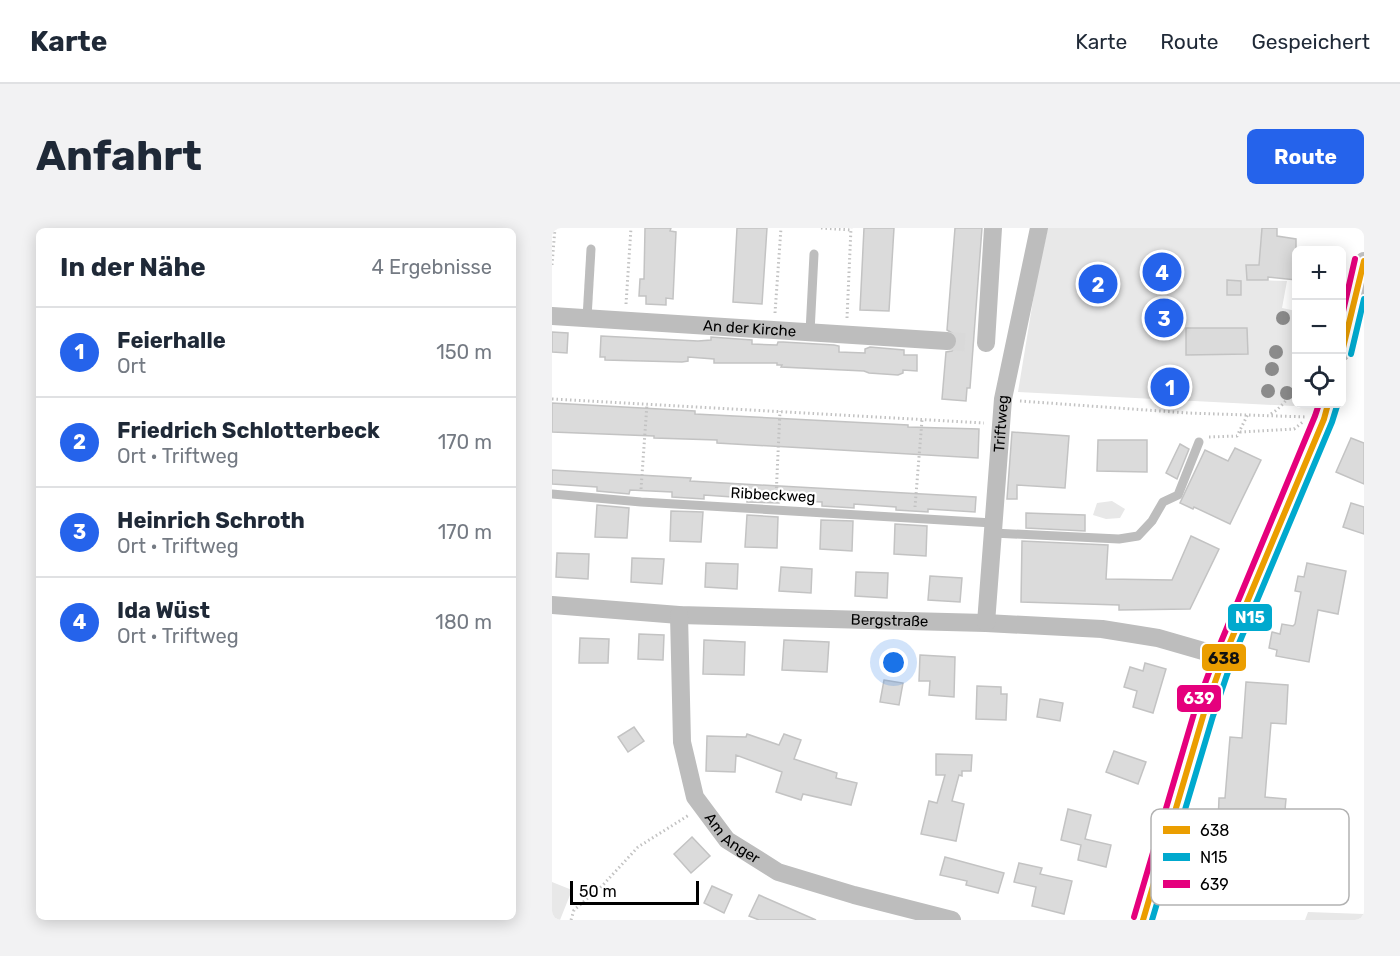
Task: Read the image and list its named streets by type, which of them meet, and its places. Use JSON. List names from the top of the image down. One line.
{"streets":{"street":["An der Kirche","Triftweg","Bergstraße","Am Anger"],"lane":["Ribbeckweg"]},"crossings":[["Triftweg","Ribbeckweg"],["Triftweg","Bergstraße"],["Bergstraße","Am Anger"]],"lines":["transit line 639","transit line 638","transit line N15"],"legend":["638","N15","639"],"scale_bar":"50 m","page":{"header":"Karte","nav":["Karte","Route","Gespeichert"],"buttons":"Route","title":"Anfahrt","heading":["In der Nähe","4 Ergebnisse"],"map_buttons":["+","−"],"pins":["4","2","3","1"],"list":[{"mark":"1","name":"Feierhalle","note":"Ort","value":"150 m"},{"mark":"2","name":"Friedrich Schlotterbeck","note":"Ort · Triftweg","value":"170 m"},{"mark":"3","name":"Heinrich Schroth","note":"Ort · Triftweg","value":"170 m"},{"mark":"4","name":"Ida Wüst","note":"Ort · Triftweg","value":"180 m"}],"scale":"50 m"}}
